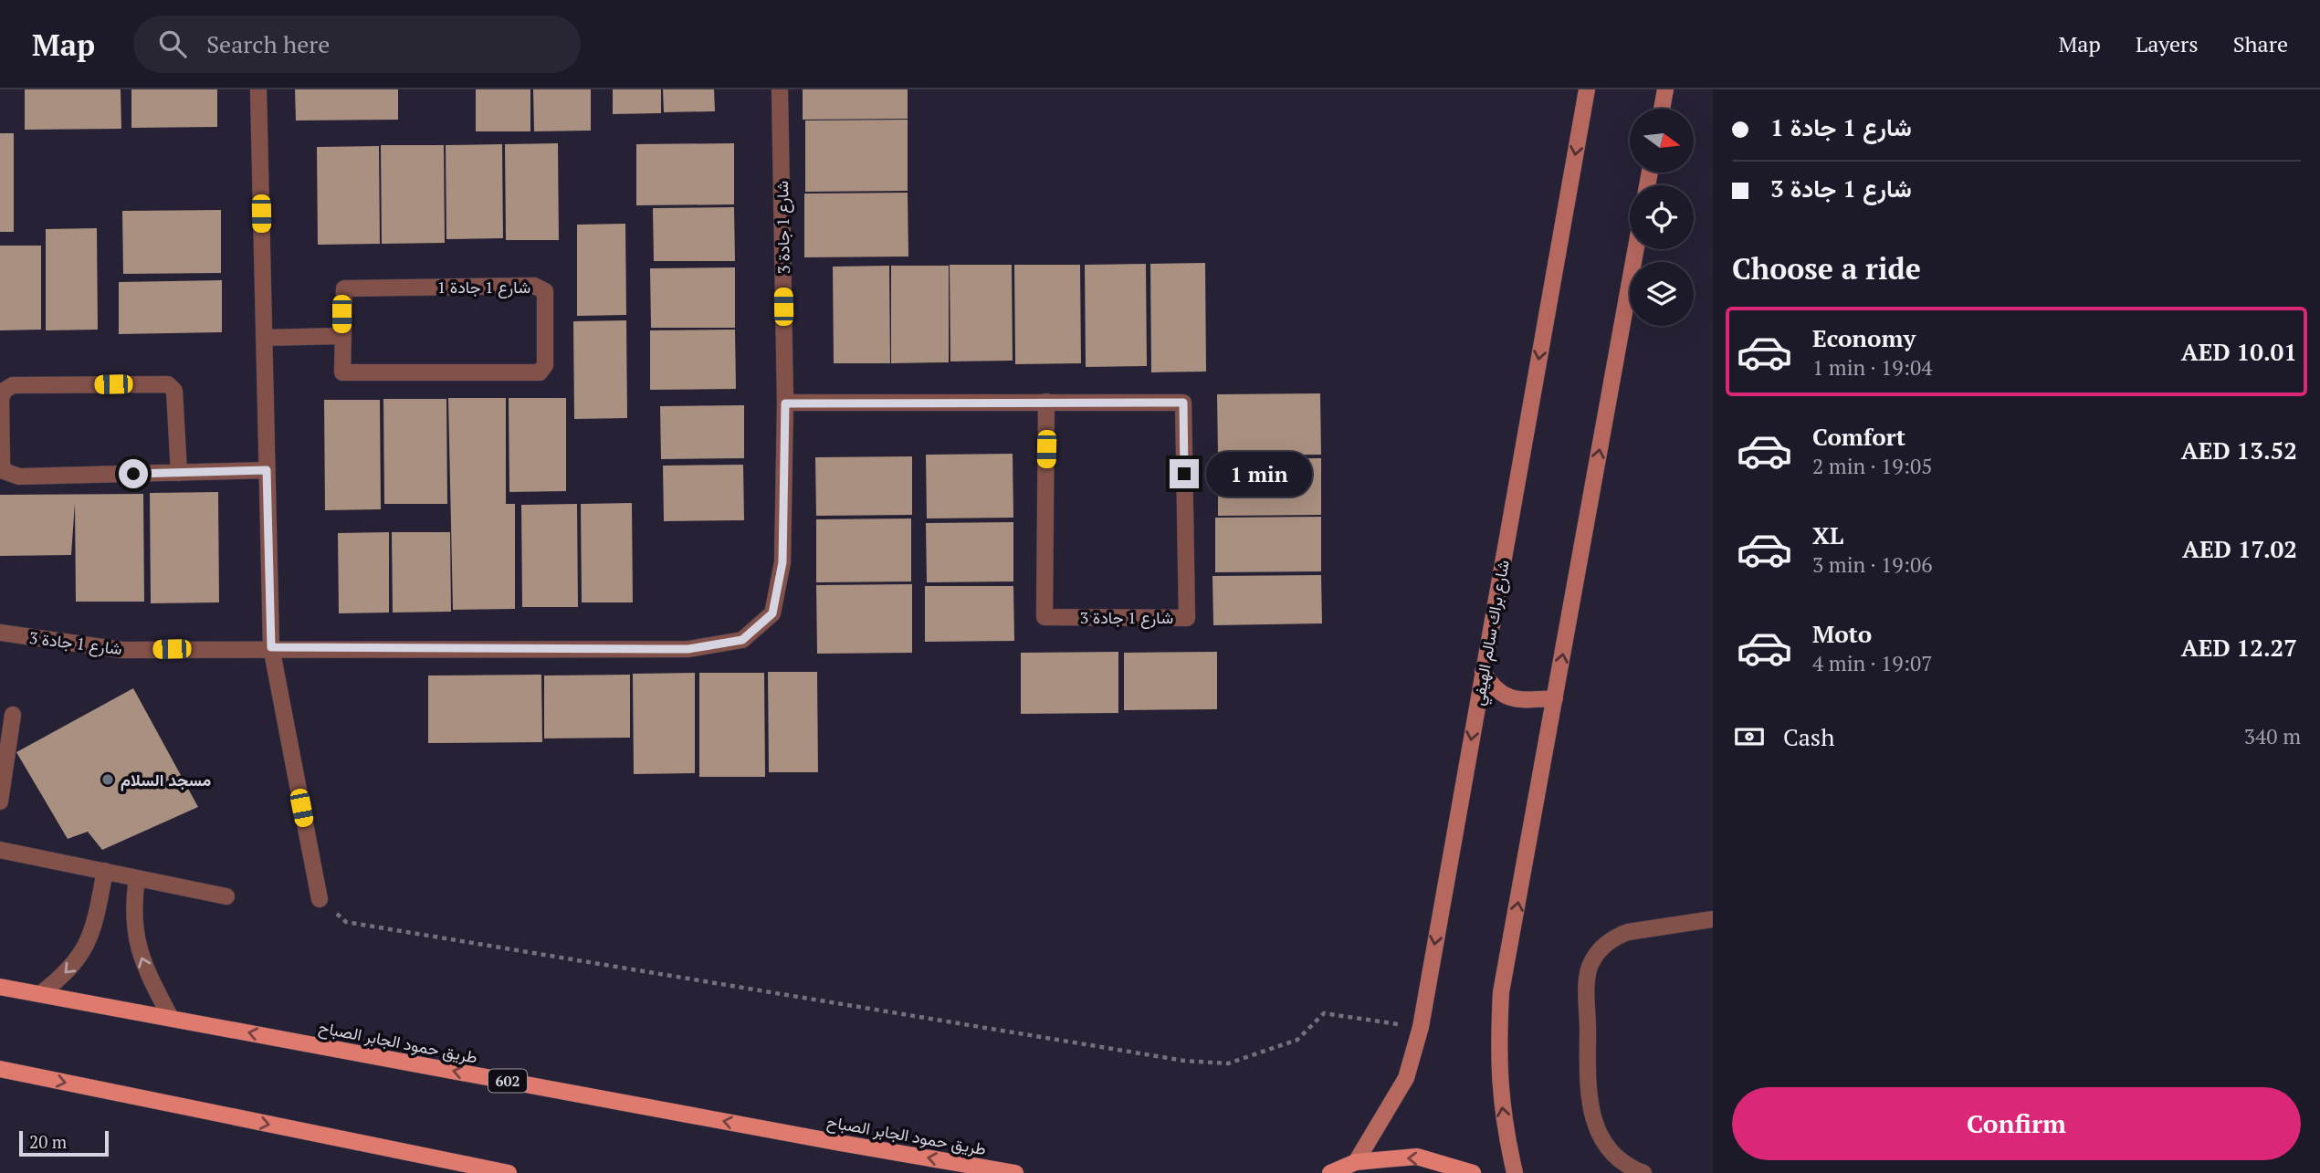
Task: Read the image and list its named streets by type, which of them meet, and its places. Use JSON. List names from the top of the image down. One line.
{"streets":{"main road":["شارع براك سالم الهيفي","طريق حمود الجابر الصباح","602"],"street":["شارع 1 جادة 3","شارع 1 جادة 1"]},"places":["مسجد السلام"],"scale_bar":"20 m","north":"right","page":{"header":"Map","search":"Search here","nav":["Map","Layers","Share"],"banner":["شارع 1 جادة 1","شارع 1 جادة 3"],"heading":"Choose a ride","list":[{"name":"Economy","note":"1 min · 19:04","value":"AED 10.01"},{"name":"Comfort","note":"2 min · 19:05","value":"AED 13.52"},{"name":"XL","note":"3 min · 19:06","value":"AED 17.02"},{"name":"Moto","note":"4 min · 19:07","value":"AED 12.27"}],"bubble":"1 min","pay":["Cash","340 m"],"buttons":"Confirm","scale":"20 m"}}
